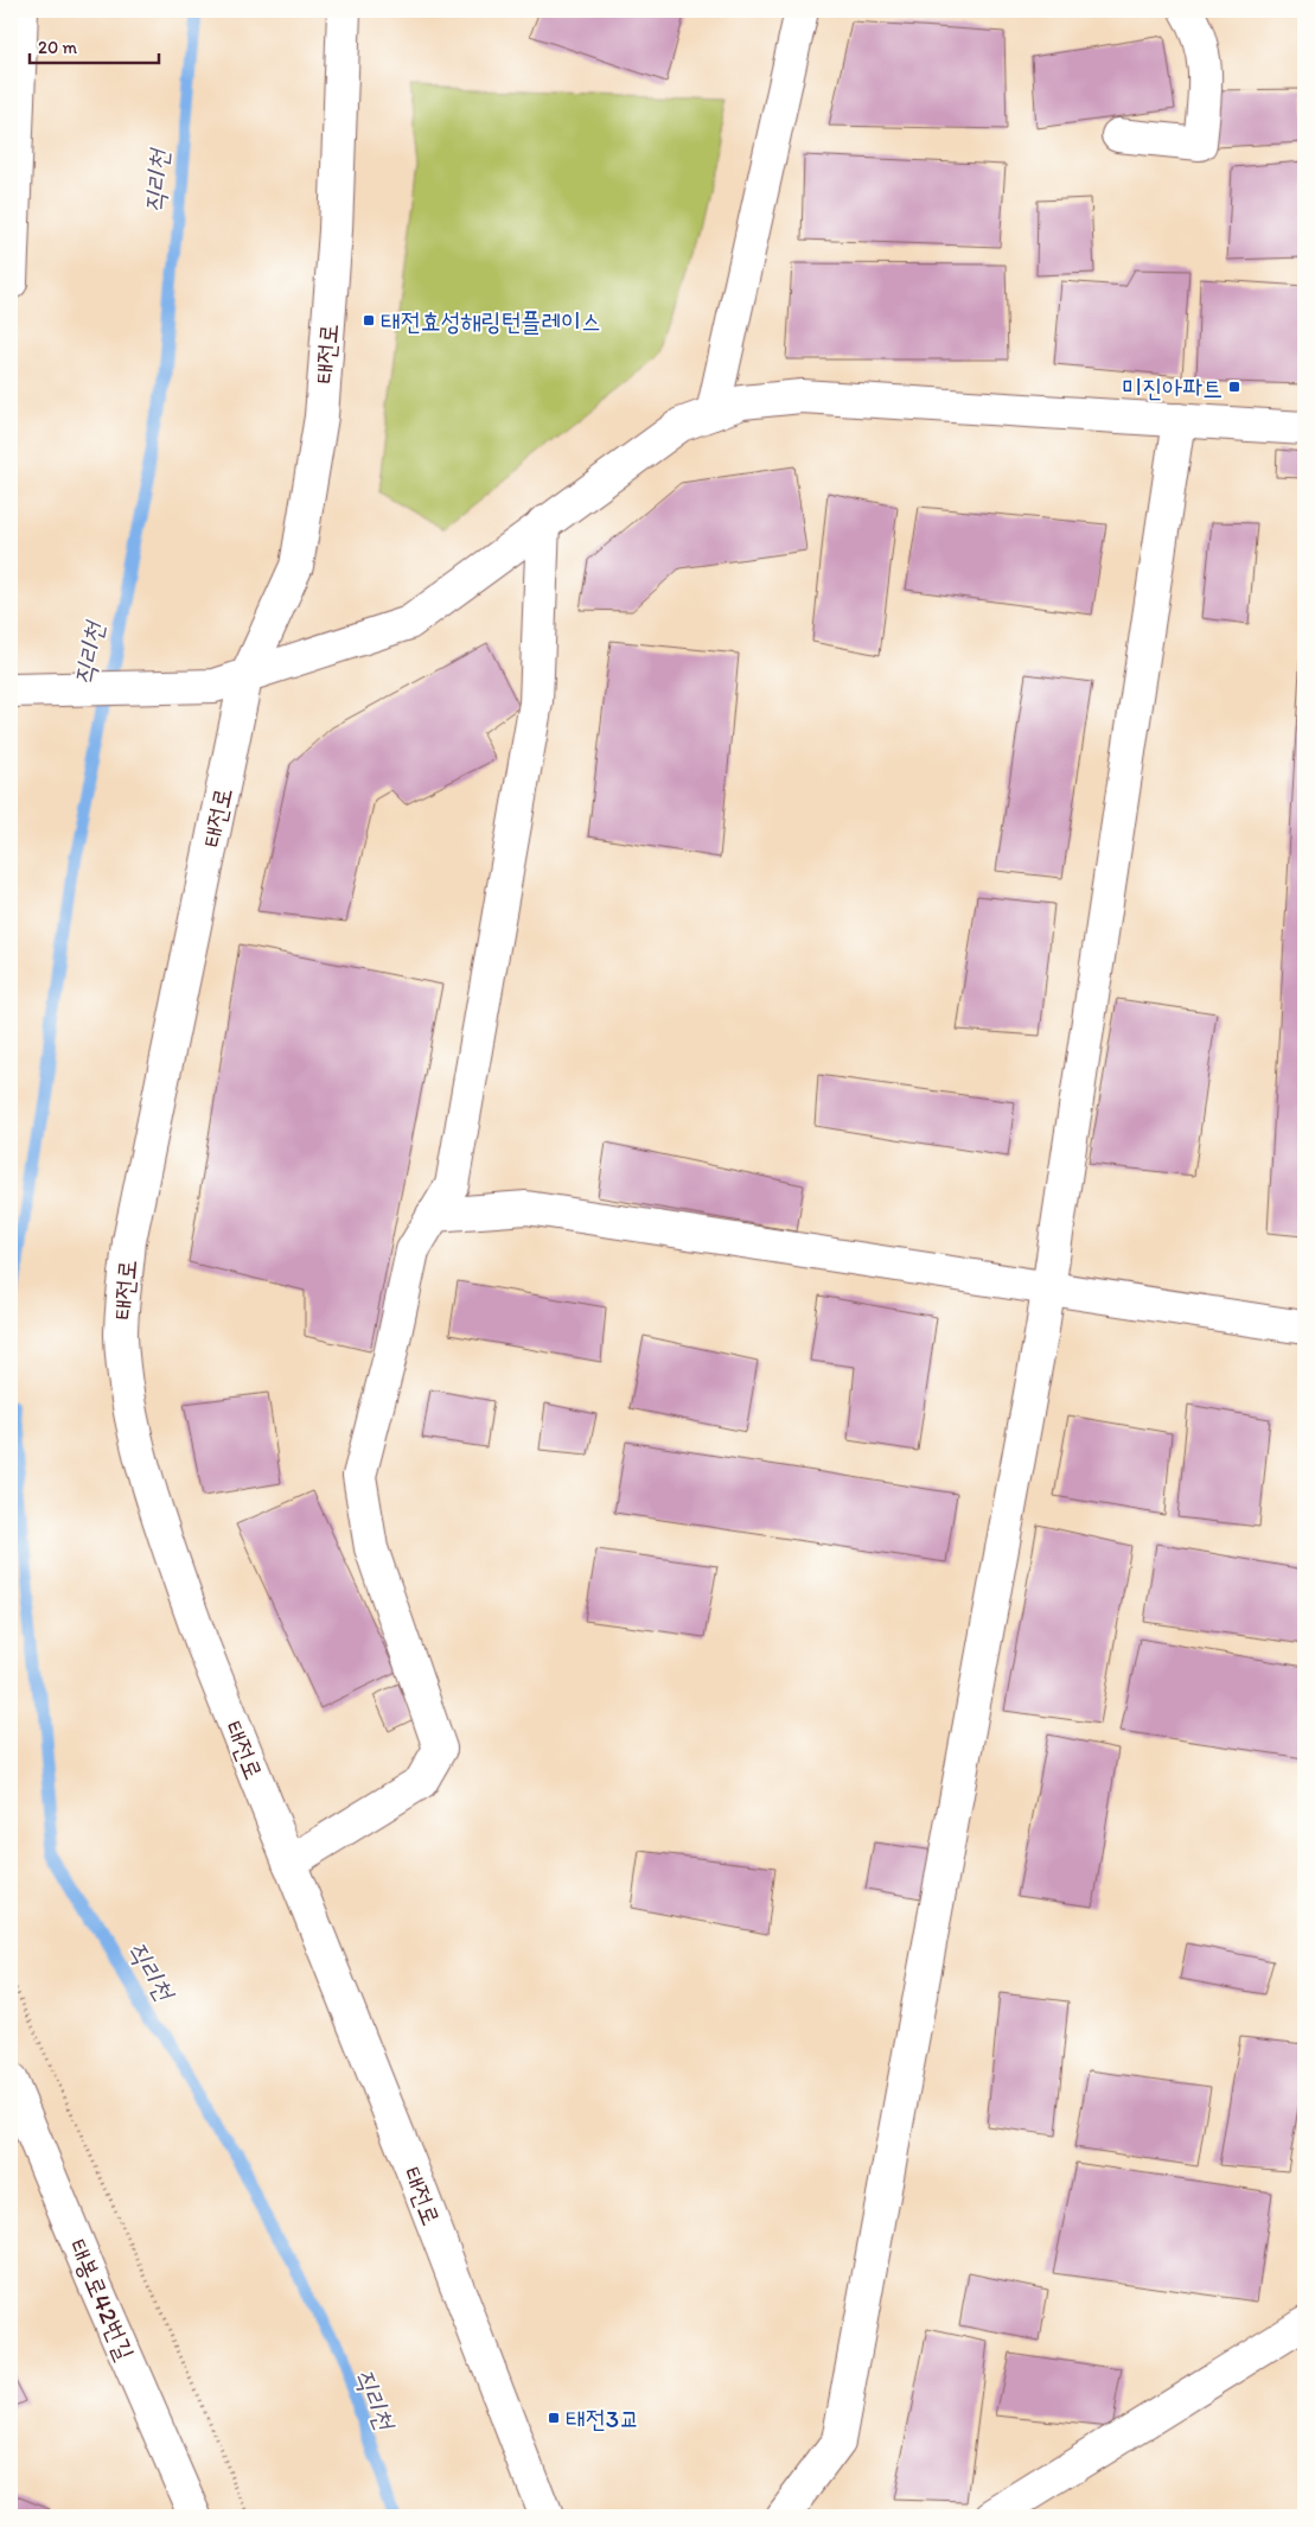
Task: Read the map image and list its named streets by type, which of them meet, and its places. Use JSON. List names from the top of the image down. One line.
{"streets":{"street":["태전로","태봉로42번길"]},"water":["직리천"],"places":{"transit":["태전효성해링턴플레이스","미진아파트","태전3교"]},"scale_bar":"20 m"}
